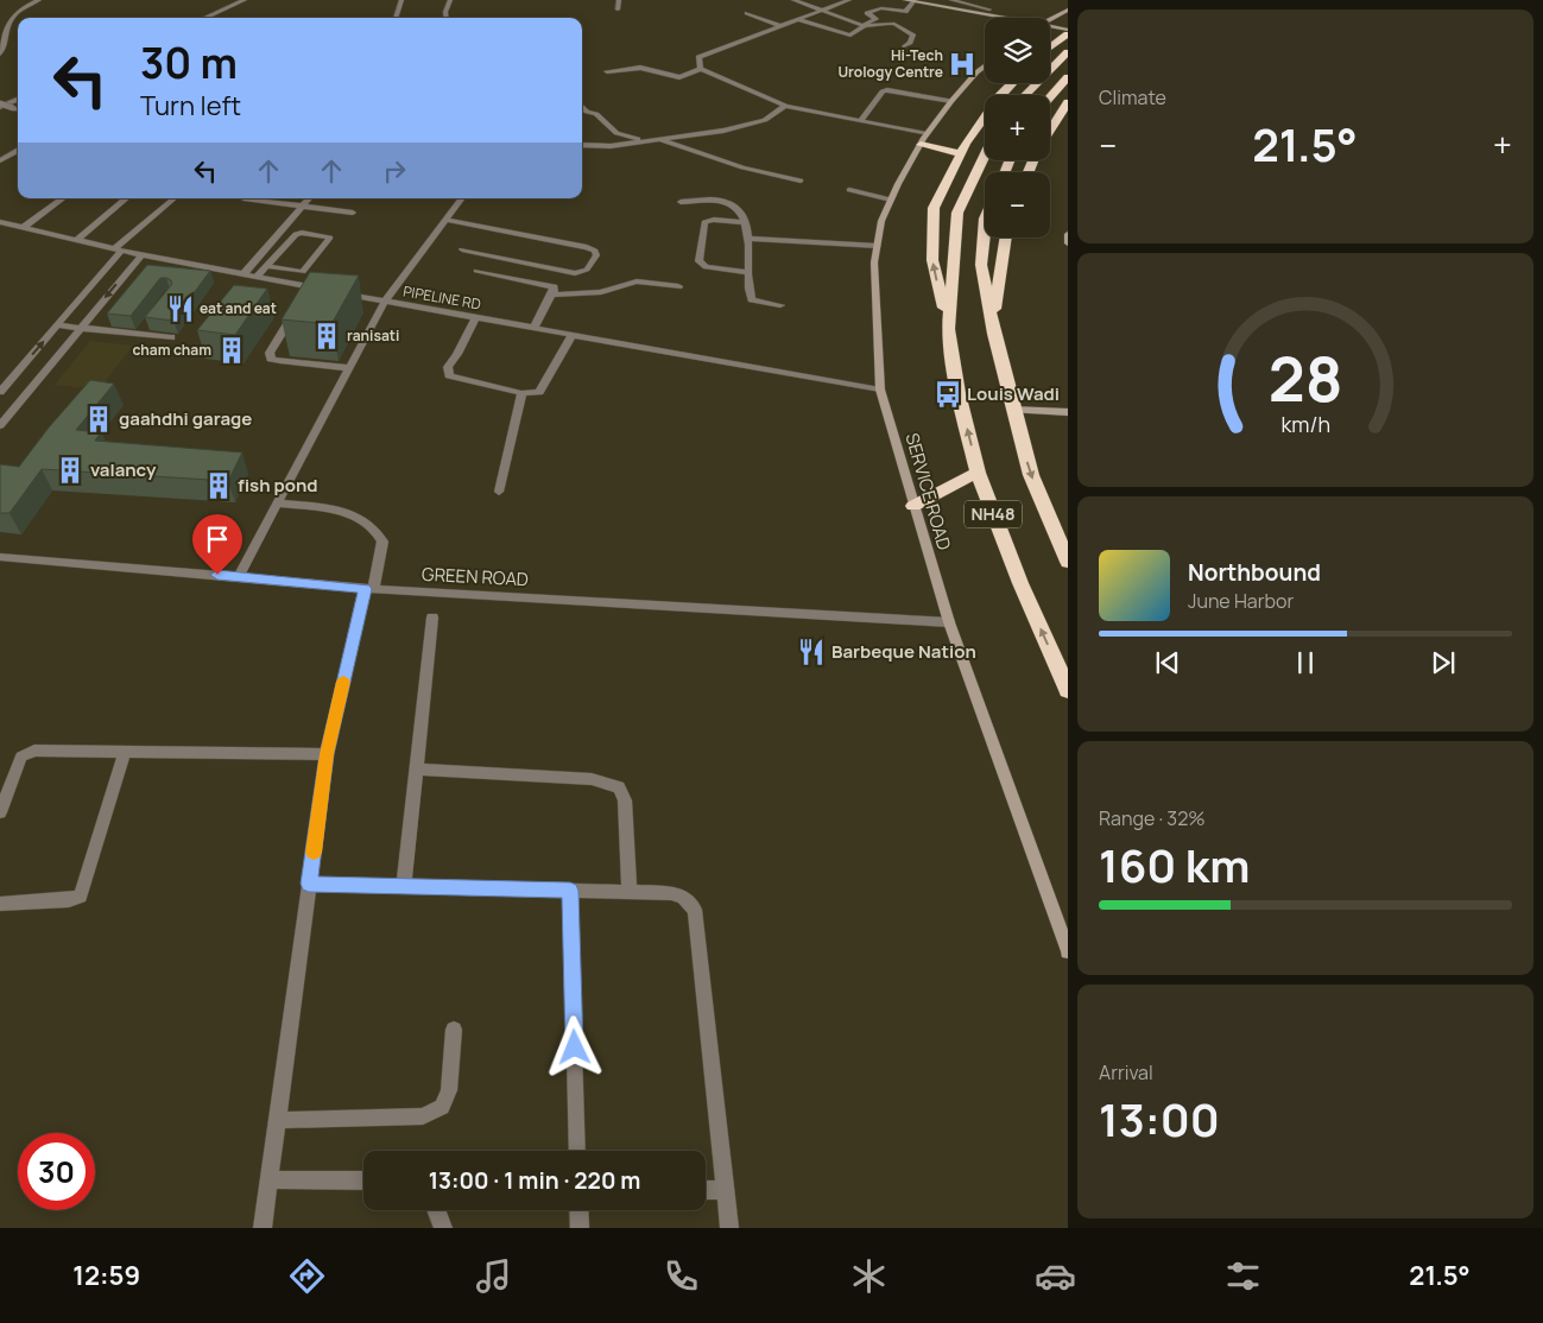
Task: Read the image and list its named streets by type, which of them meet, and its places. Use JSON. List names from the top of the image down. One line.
{"streets":{"highway":["NH48"],"street":["PIPELINE RD","SERVICE ROAD","GREEN ROAD"]},"crossings":[["PIPELINE RD","SERVICE ROAD"],["SERVICE ROAD","GREEN ROAD"]],"places":{"hospital":["Hi-Tech Urology Centre"],"restaurant":["eat and eat","Barbeque Nation"],"building":["ranisati","cham cham","gaahdhi garage","valancy","fish pond"],"bus stop":["Louis Wadi"]},"page":{"tile":["Climate",["Range · 32%","160 km"],["Arrival","13:00"]],"map_buttons":["+","−"],"turn":["30 m","Turn left"],"heat":["−","21.5°","+"],"song":["Northbound","June Harbor"],"limit":"30","trip":"13:00 · 1 min · 220 m","tabs":["12:59","21.5°"],"gauge":["28","km/h"]}}
